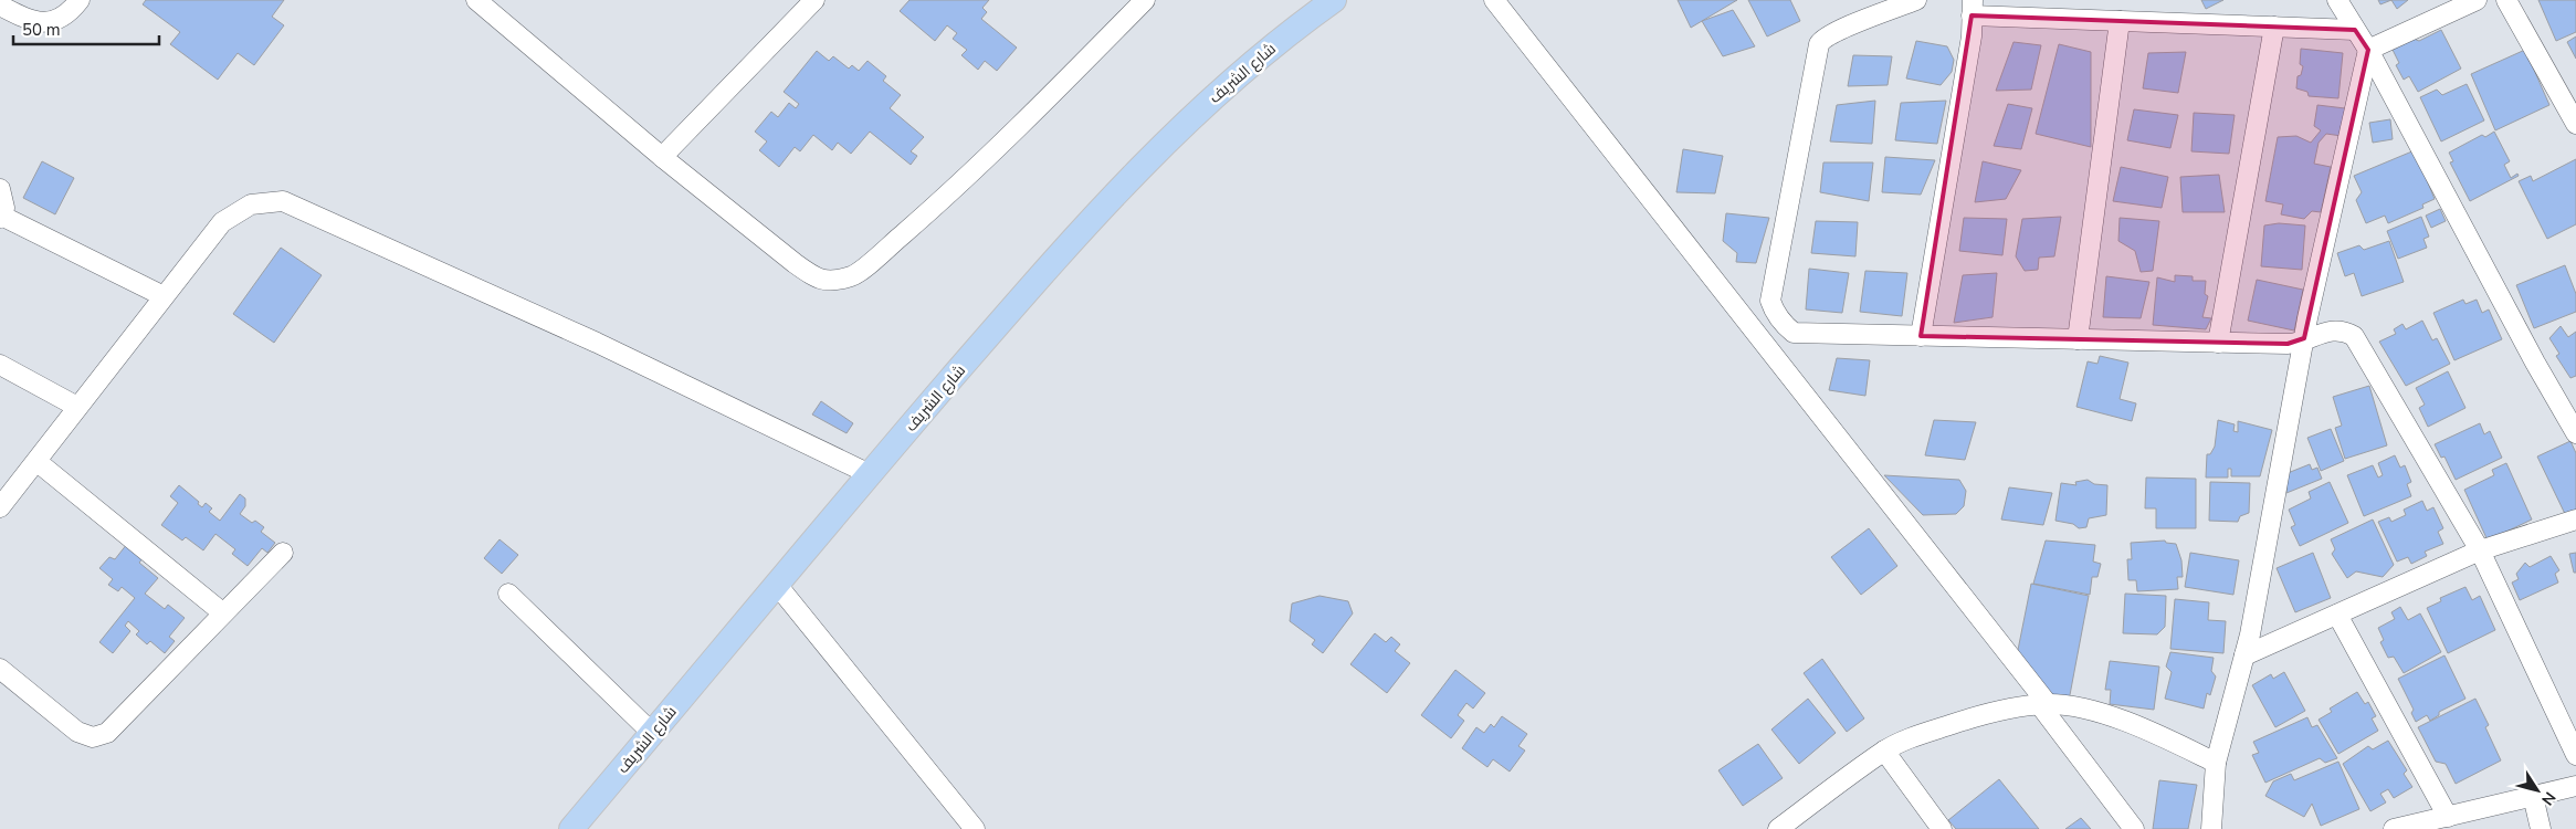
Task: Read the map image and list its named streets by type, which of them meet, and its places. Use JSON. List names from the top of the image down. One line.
{"streets":{"main road":["شارع الشريف"]},"scale_bar":"50 m","north":"bottom right"}
